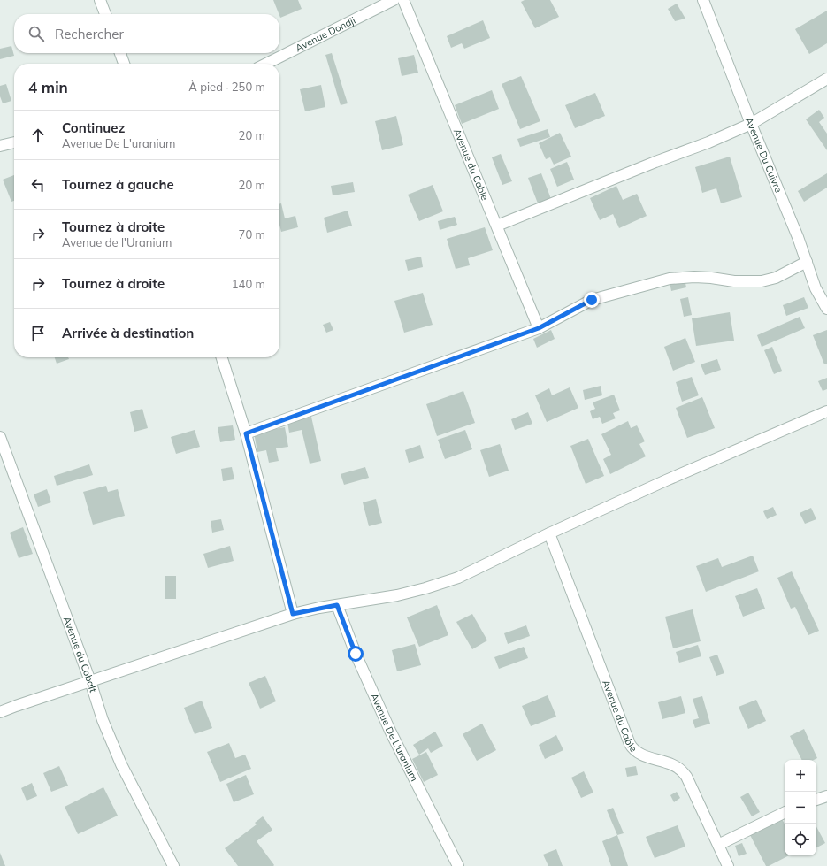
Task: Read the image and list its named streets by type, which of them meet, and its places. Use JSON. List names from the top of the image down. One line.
{"streets":{"street":["Avenue Dondji","Avenue Du Cuivre","Avenue du Cable","Avenue du Cobalt","Avenue De L'uranium"]},"page":{"search":"Rechercher","heading":["4 min","À pied · 250 m"],"list":[["Continuez","Avenue De L'uranium","20 m"],["Tournez à gauche","20 m"],["Tournez à droite","Avenue de l'Uranium","70 m"],["Tournez à droite","140 m"],"Arrivée à destination"],"map_buttons":["+","−"]}}
